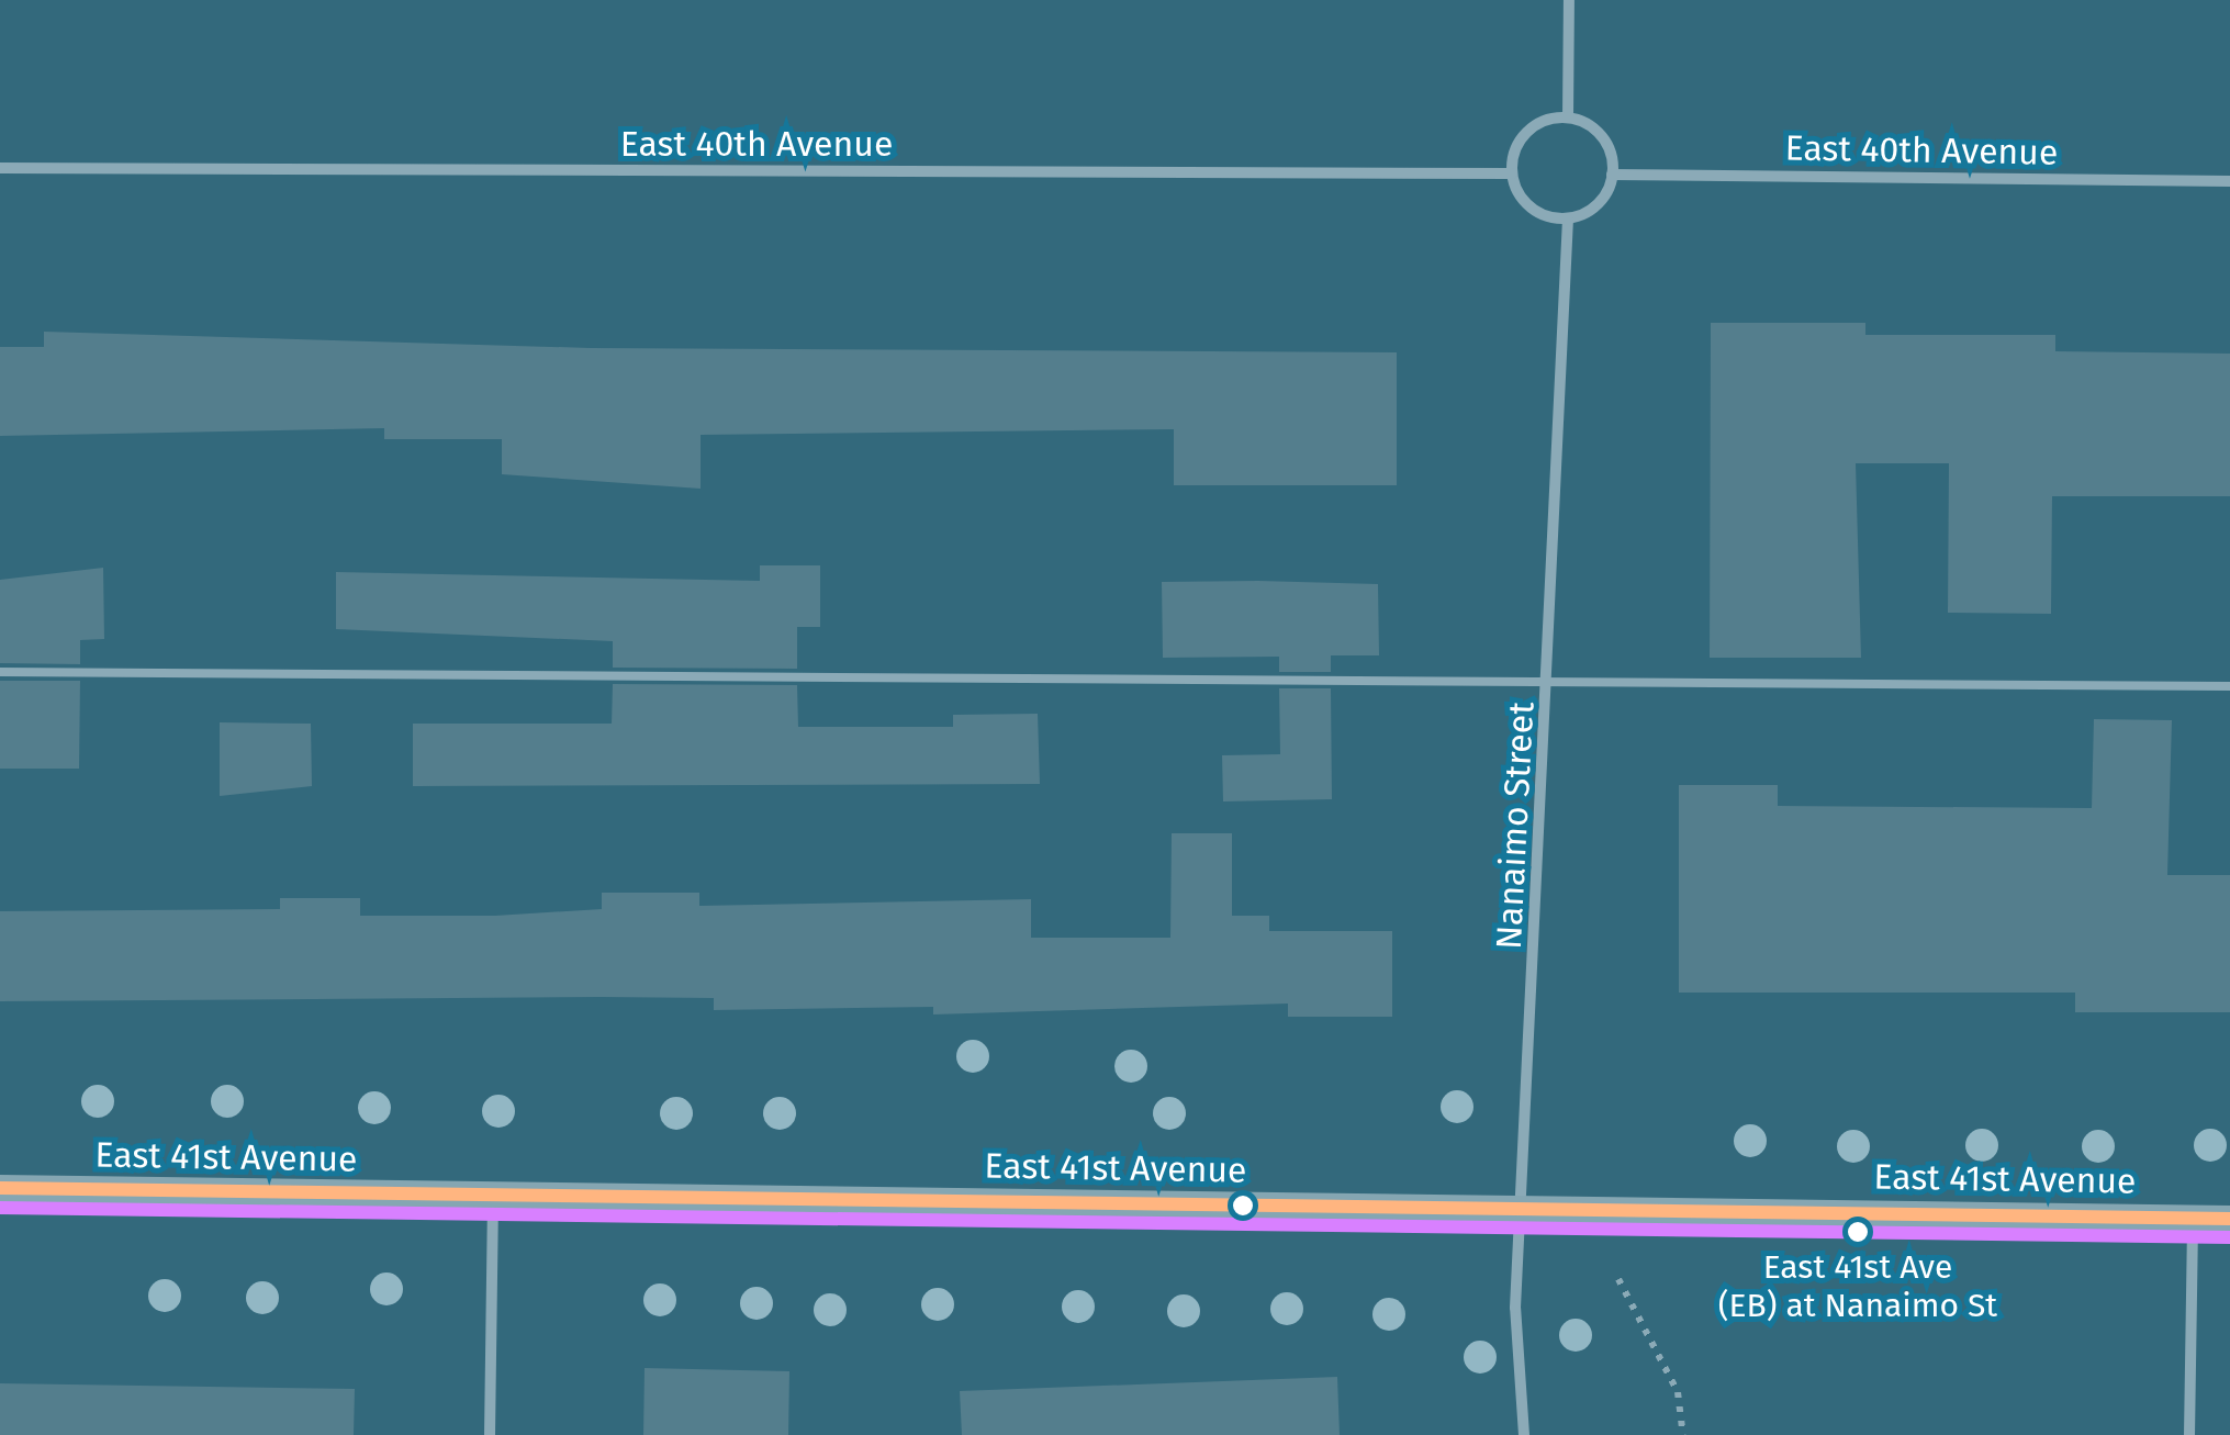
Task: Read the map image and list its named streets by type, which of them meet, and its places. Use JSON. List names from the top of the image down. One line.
{"streets":{"main road":["East 41st Avenue"],"street":["East 40th Avenue","Nanaimo Street"]},"crossings":[["East 40th Avenue","Nanaimo Street"],["Nanaimo Street","East 41st Avenue"]],"places":["East 41st Ave (EB) at Nanaimo St"]}
